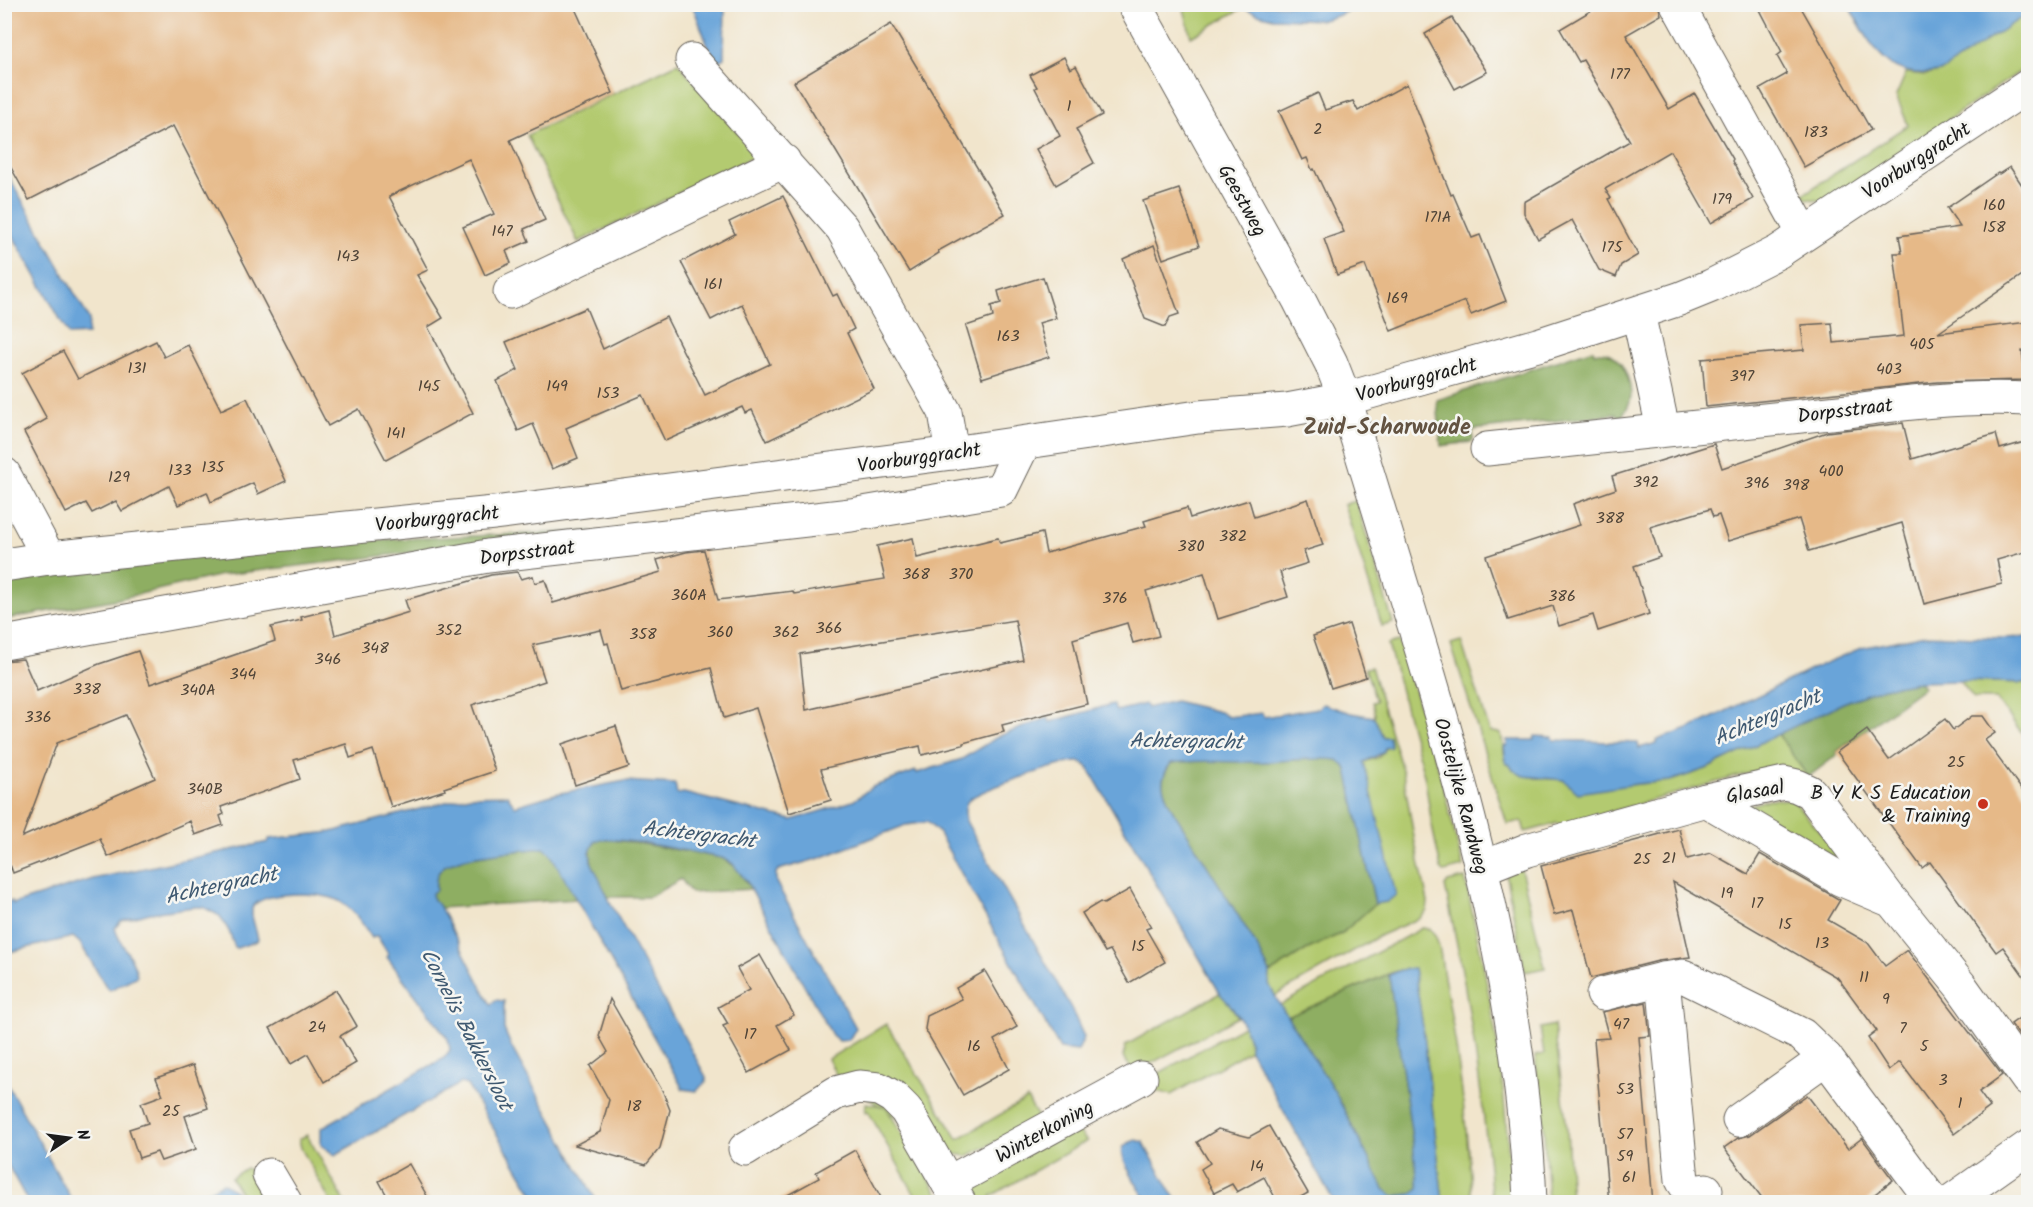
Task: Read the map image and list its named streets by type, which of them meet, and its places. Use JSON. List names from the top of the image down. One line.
{"streets":{"street":["Voorburggracht","Geestweg","Dorpsstraat","Glasaal","Oostelijke Randweg","Winterkoning"]},"crossings":[["Voorburggracht","Geestweg"],["Voorburggracht","Dorpsstraat"],["Voorburggracht","Oostelijke Randweg"],["Geestweg","Oostelijke Randweg"],["Glasaal","Oostelijke Randweg"]],"districts":["Zuid-Scharwoude"],"water":["Achtergracht","Cornelis Bakkersloot"],"places":["B Y K S Education & Training"],"house_numbers":["177","1","2","183","179","160","171A","158","147","175","143","161","169","163","405","131","403","397","145","149","153","141","135","133","400","129","392","396","398","388","382","380","368","370","360A","386","376","366","352","360","362","358","348","346","344","338","340A","336","25","340B","21","25","19","17","15","13","15","11","9","47","24","7","17","16","5","3","53","1","18","25","57","59","14","61"],"north":"right"}
